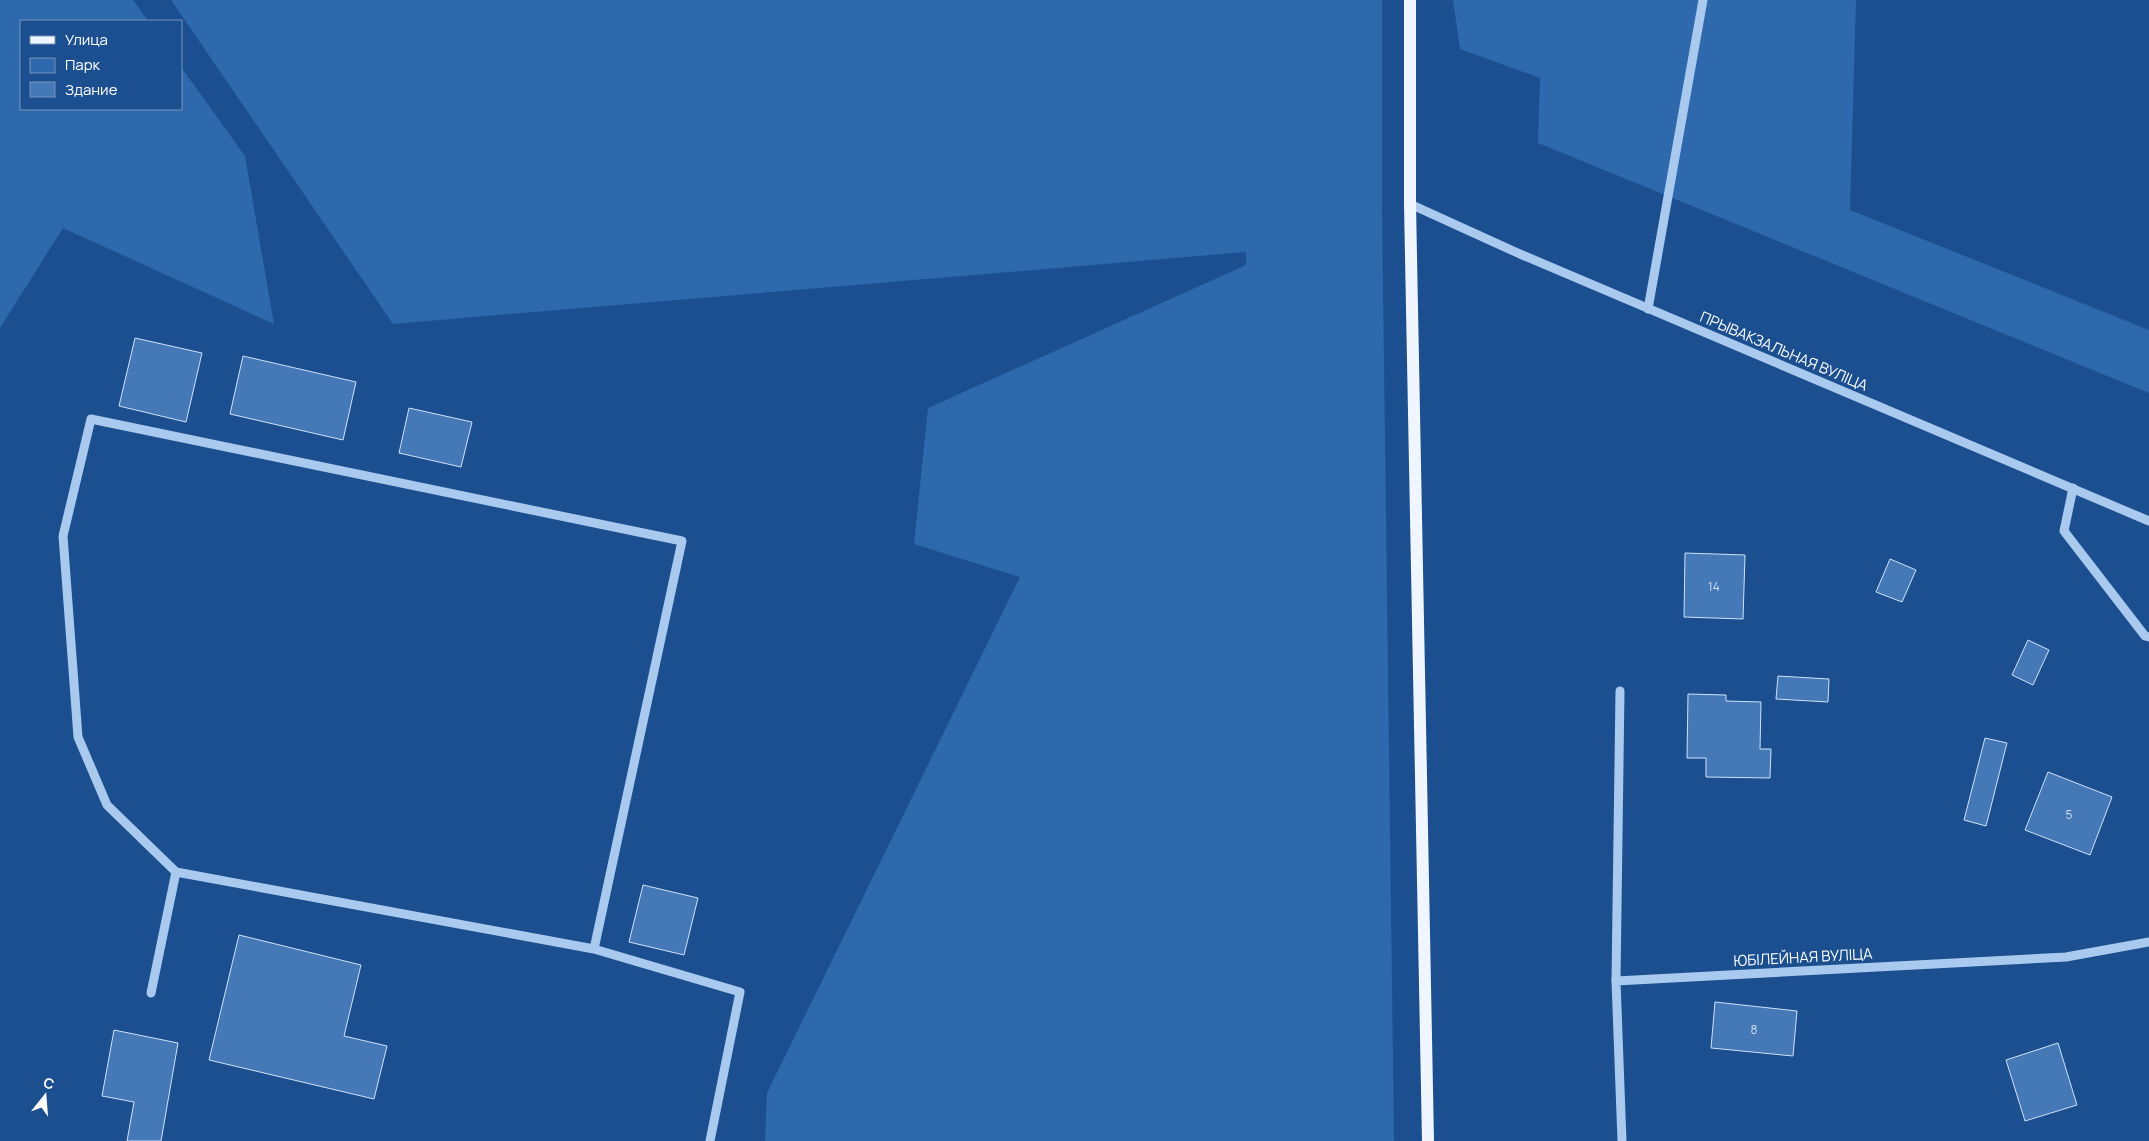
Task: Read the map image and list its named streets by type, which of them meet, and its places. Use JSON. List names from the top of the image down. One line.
{"streets":{"street":["ПРЫВАКЗАЛЬНАЯ ВУЛІЦА","ЮБІЛЕЙНАЯ ВУЛІЦА"]},"house_numbers":["14","5","8"],"legend":["Улица","Парк","Здание"],"north":"top"}
